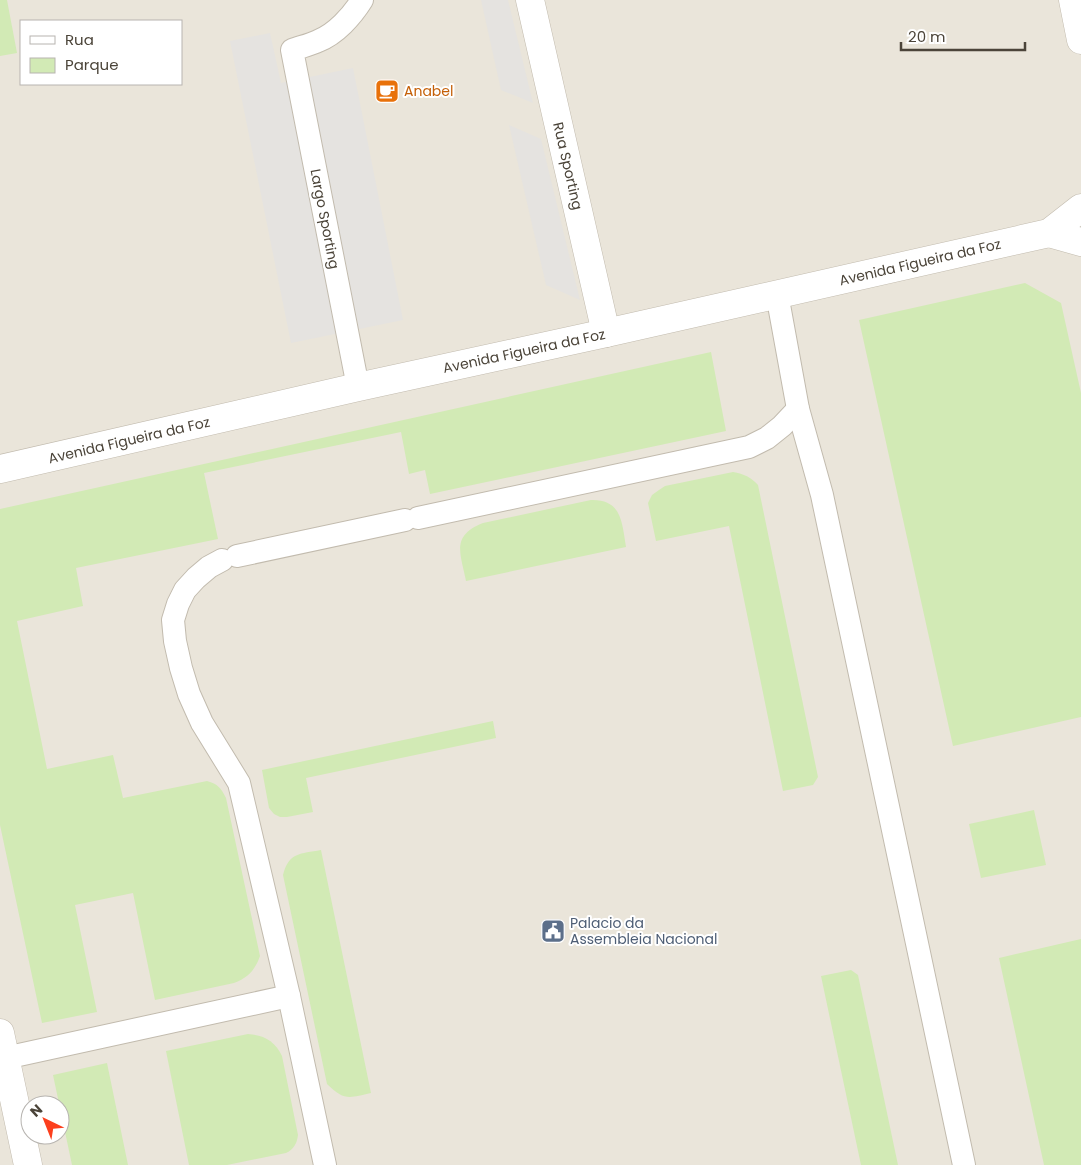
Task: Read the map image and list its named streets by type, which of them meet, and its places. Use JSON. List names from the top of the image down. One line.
{"streets":{"street":["Rua Sporting","Avenida Figueira da Foz"],"lane":["Largo Sporting"]},"crossings":[["Rua Sporting","Avenida Figueira da Foz"],["Largo Sporting","Avenida Figueira da Foz"]],"places":{"cafe":["Anabel"],"public building":["Palacio da Assembleia Nacional"]},"legend":["Rua","Parque"],"scale_bar":"20 m","north":"top left"}
